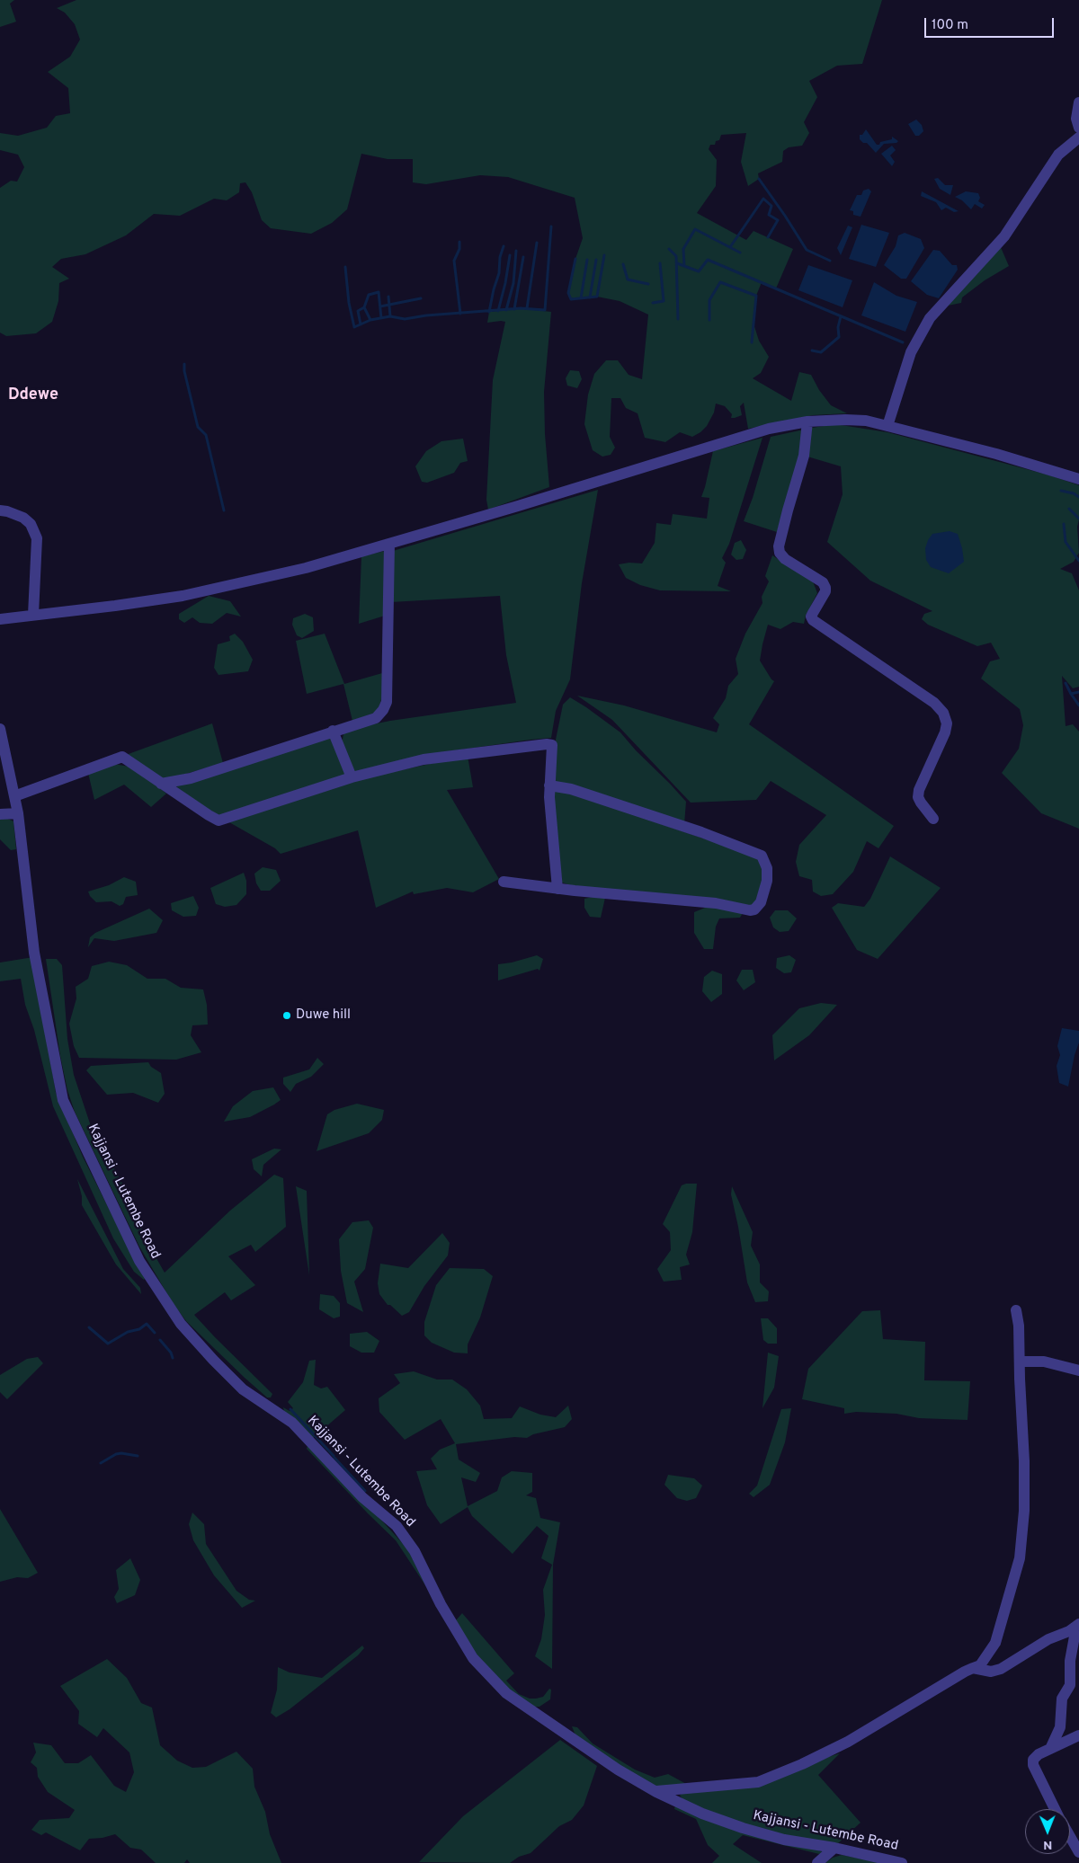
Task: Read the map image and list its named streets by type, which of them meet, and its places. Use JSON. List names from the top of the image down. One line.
{"streets":{"street":["Kajjansi - Lutembe Road"]},"districts":["Ddewe"],"places":["Duwe hill"],"scale_bar":"100 m","north":"bottom"}
